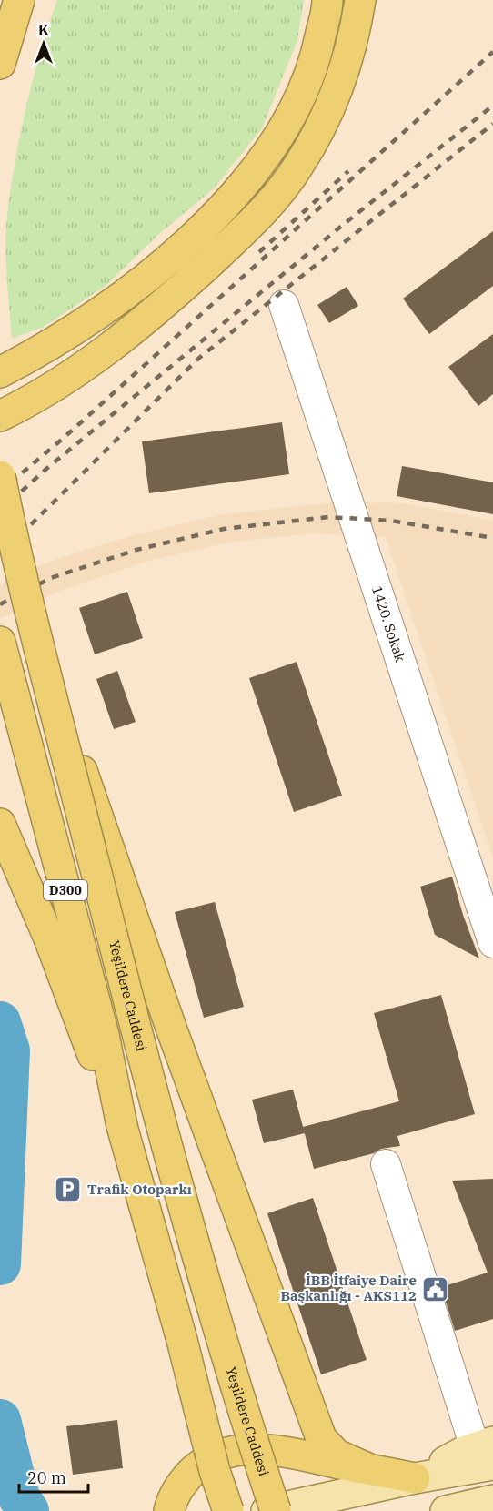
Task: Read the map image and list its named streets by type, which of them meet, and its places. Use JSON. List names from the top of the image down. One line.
{"streets":{"highway":["D300","Yeşildere Caddesi"],"street":["1420. Sokak"]},"places":{"parking":["Trafik Otoparkı"],"public building":["İBB İtfaiye Daire Başkanlığı - AKS112"]},"scale_bar":"20 m","north":"top"}
